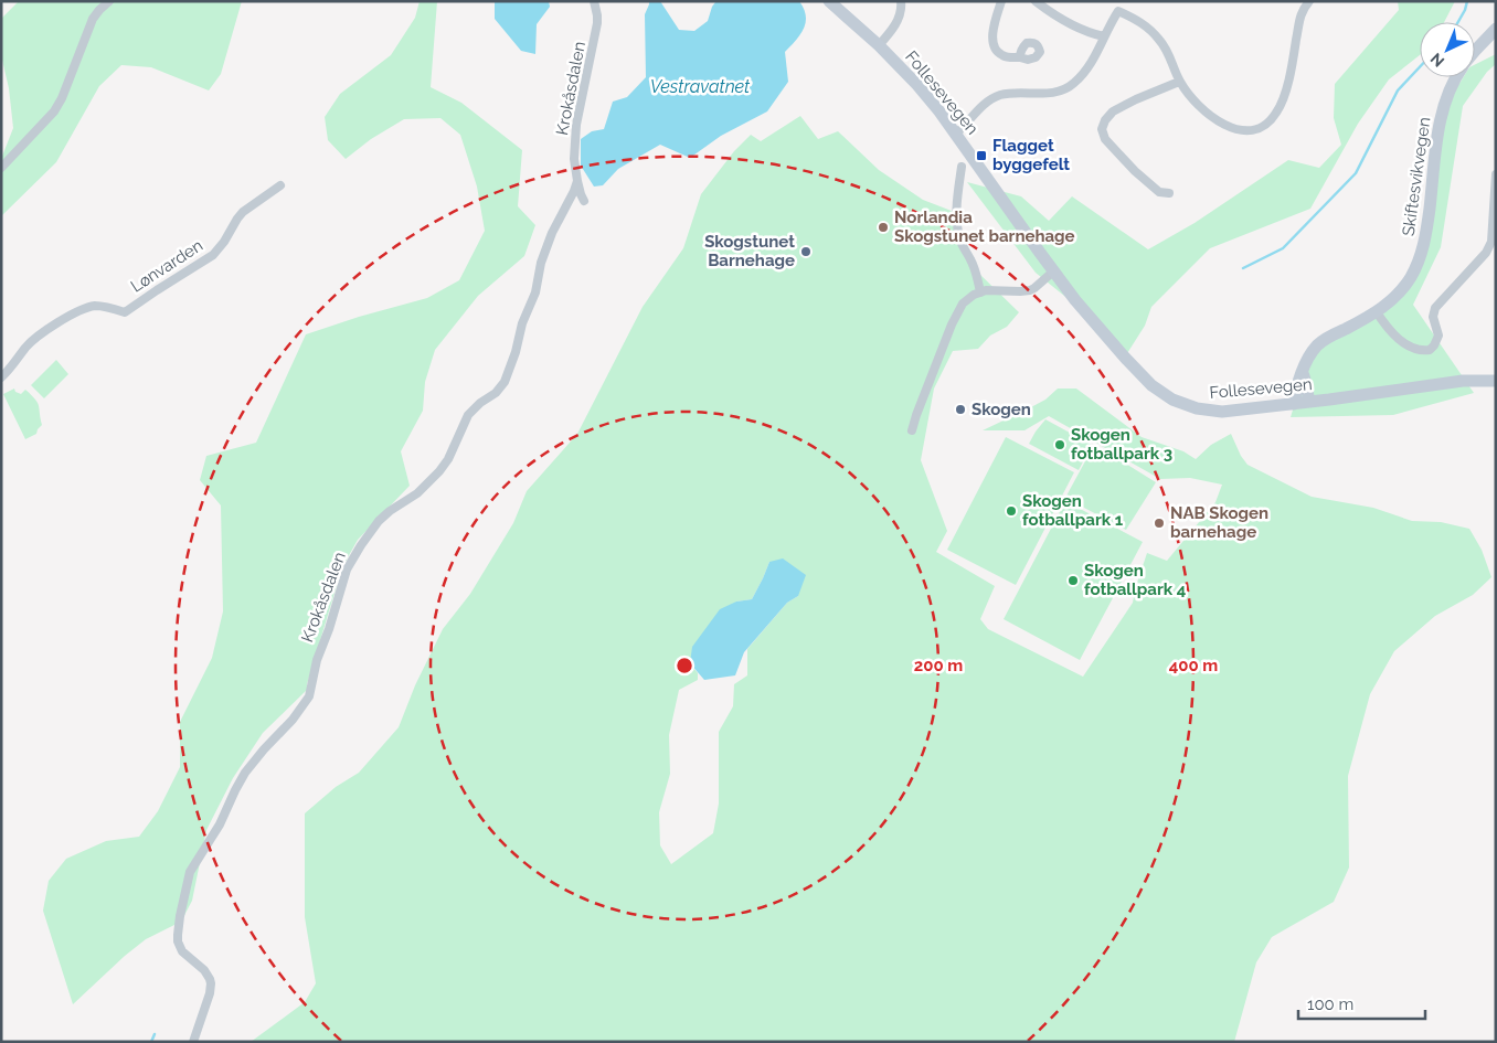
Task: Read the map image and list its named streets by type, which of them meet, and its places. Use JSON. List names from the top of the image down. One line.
{"streets":{"main road":["Follesevegen","Skiftesvikvegen"],"street":["Krokåsdalen","Lønvarden"]},"crossings":[["Follesevegen","Skiftesvikvegen"]],"water":["Vestravatnet"],"places":{"transit":["Flagget byggefelt"],"other":["Norlandia Skogstunet barnehage","Skogstunet Barnehage","Skogen","Skogen fotballpark 3","Skogen fotballpark 1","NAB Skogen barnehage","Skogen fotballpark 4"]},"scale_bar":"100 m","north":"bottom left","rings":["200 m","400 m"]}
